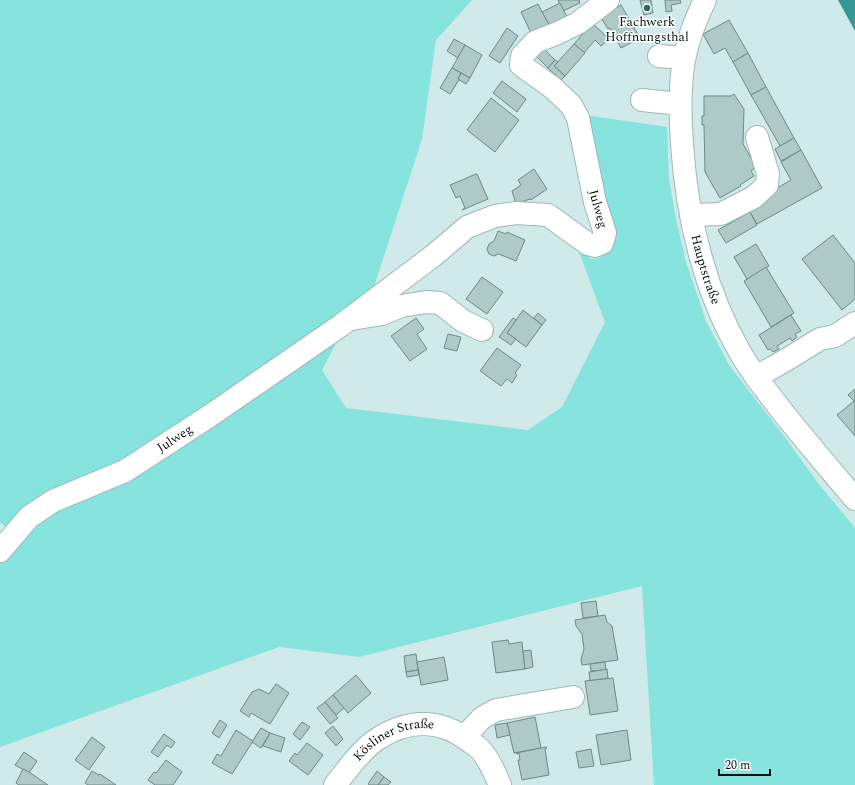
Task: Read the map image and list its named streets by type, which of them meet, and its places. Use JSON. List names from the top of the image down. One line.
{"streets":{"street":["Julweg","Hauptstraße","Kösliner Straße"]},"places":["Fachwerk Hoffnungsthal"],"scale_bar":"20 m"}
